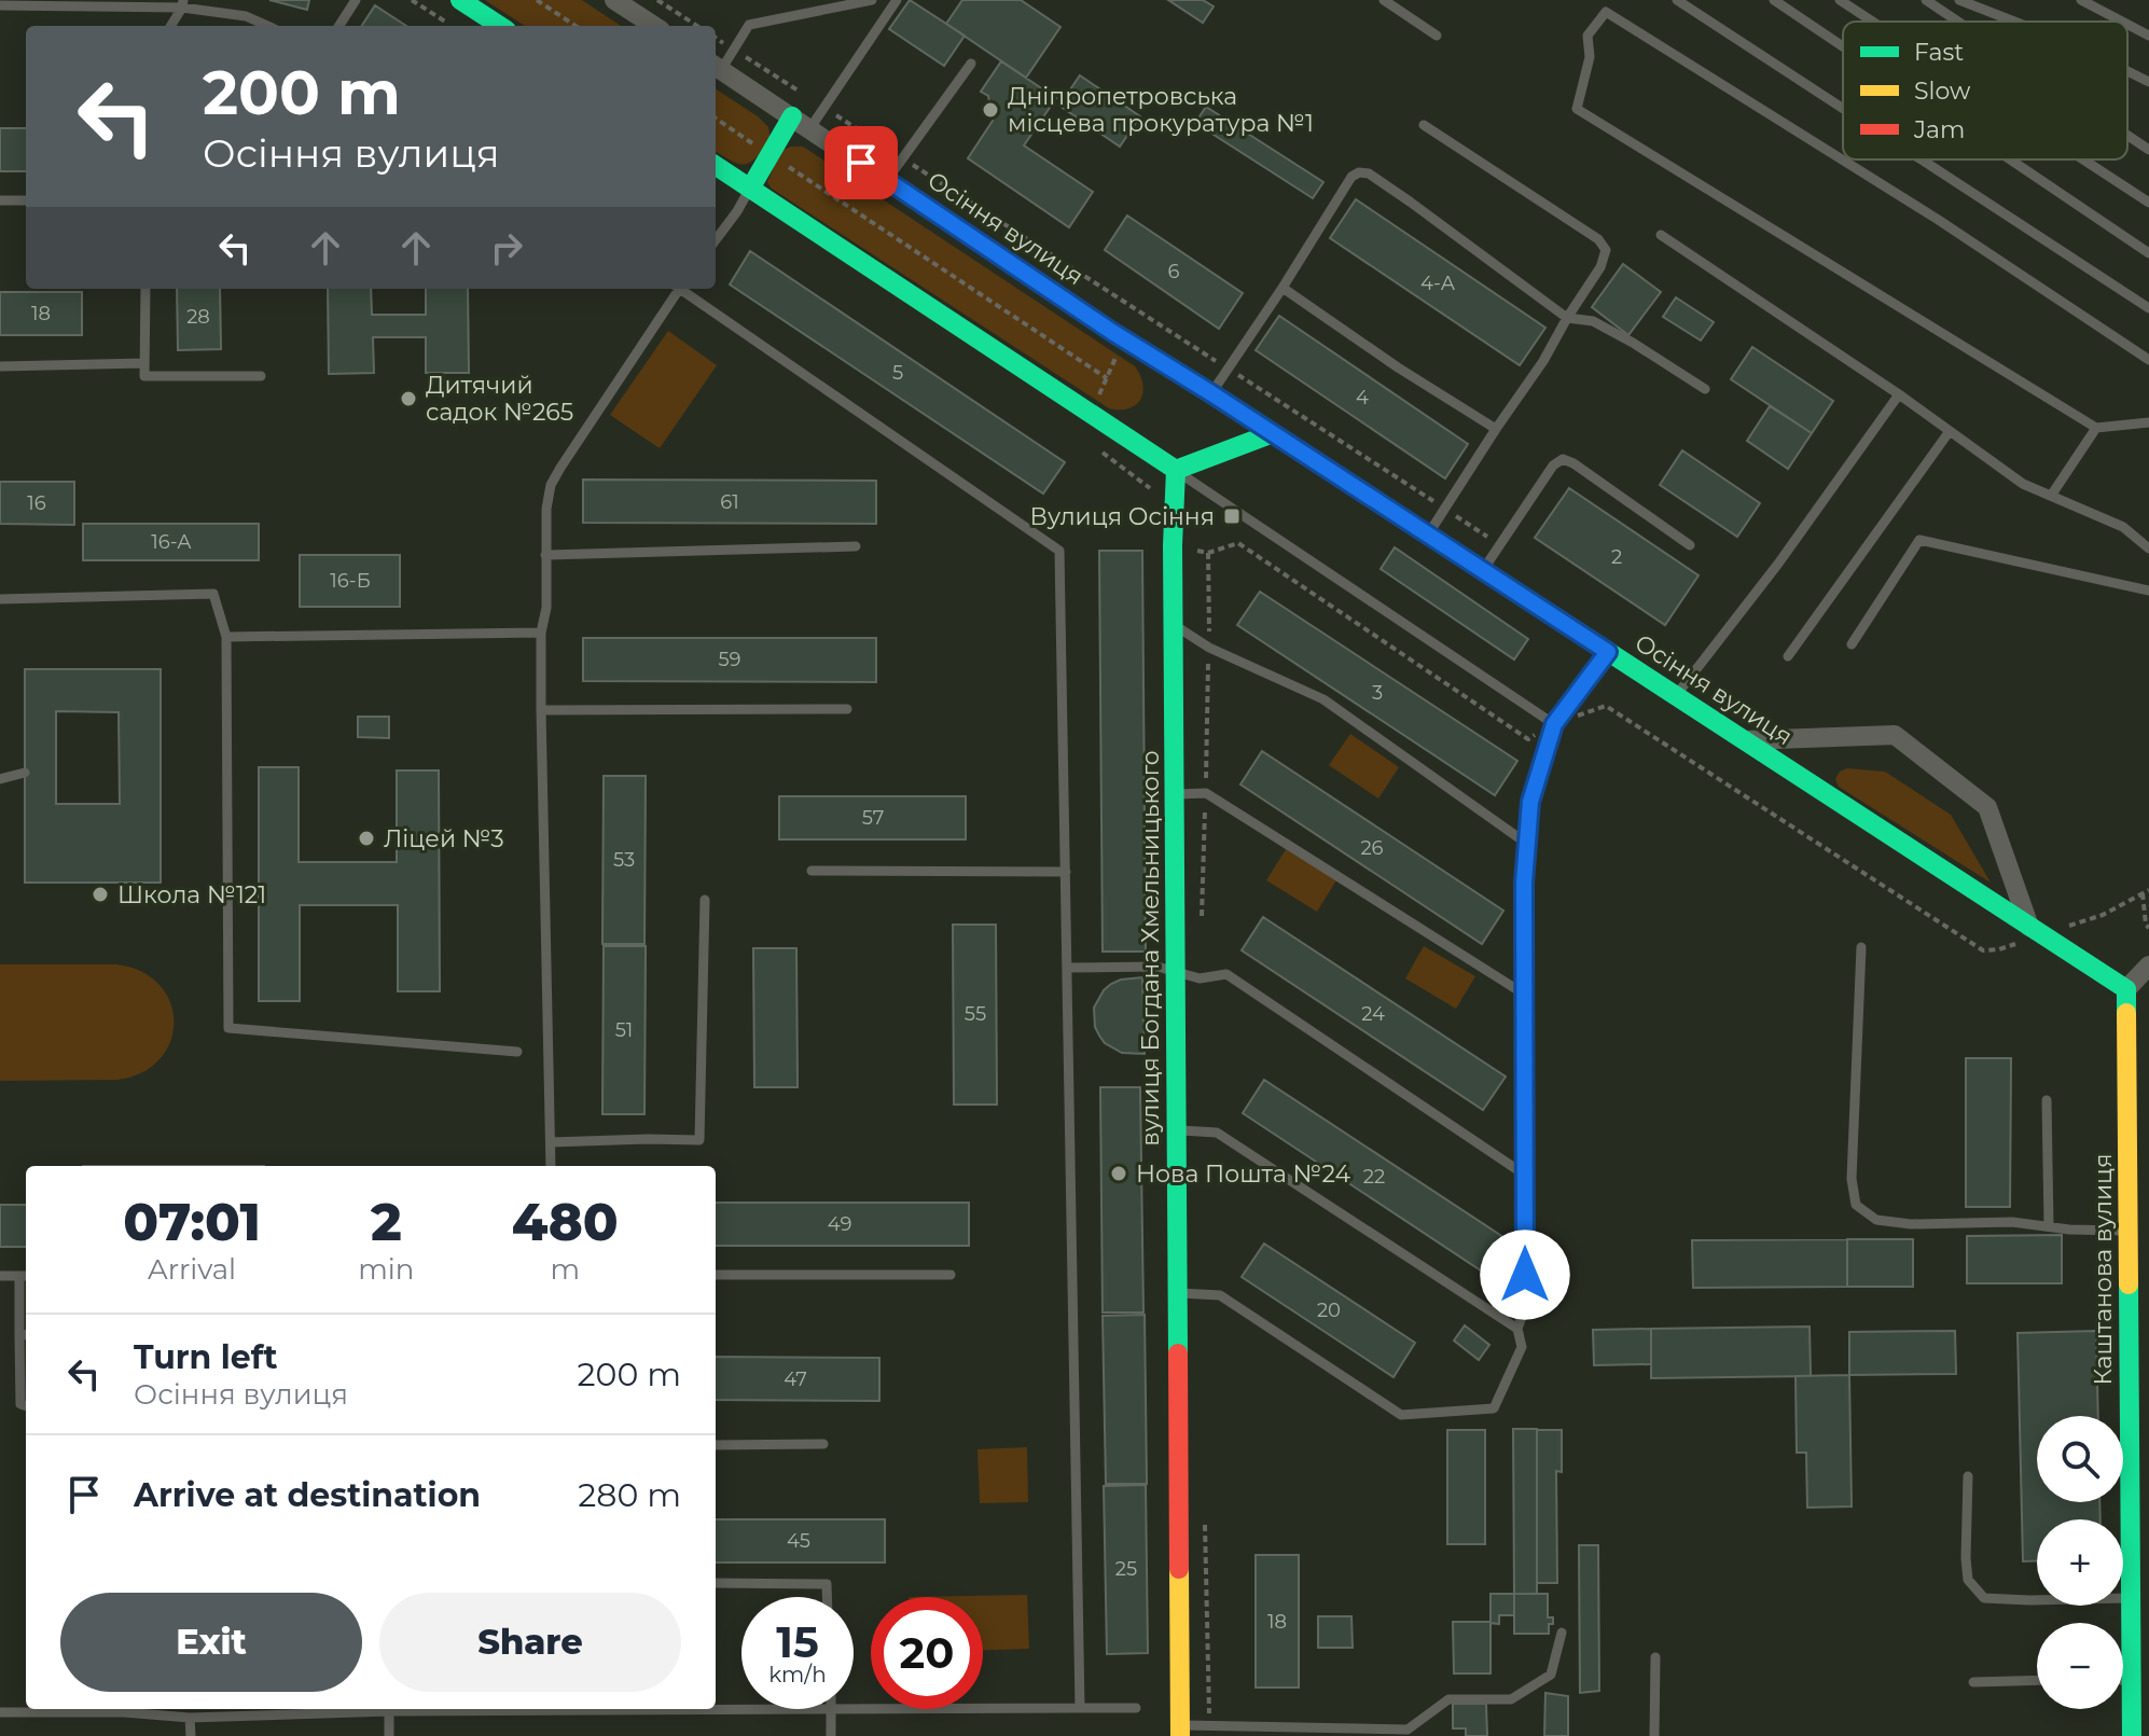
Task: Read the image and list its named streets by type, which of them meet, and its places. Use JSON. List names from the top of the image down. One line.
{"streets":{"street":["Осіння вулиця","вулиця Богдана Хмельницького","Каштанова вулиця"]},"crossings":[["Осіння вулиця","Каштанова вулиця"]],"places":{"other":["Дніпропетровська місцева прокуратура №1","Дитячий садок №265","Ліцей №3","Школа №121","Нова Пошта №24"],"transit":["Вулиця Осіння"]},"house_numbers":["6","4-А","18","28","5","4","61","16","16-А","2","16-Б","59","3","57","26","53","55","24","51","22","49","20","47","45","25","18"],"legend":["Fast","Slow","Jam"],"page":{"turn":["200 m","Осіння вулиця"],"eta":["07:01","Arrival","2","min","480","m"],"list":[{"name":"Turn left","note":"Осіння вулиця","value":"200 m"},{"name":"Arrive at destination","value":"280 m"}],"map_buttons":["+","−"],"buttons":["Exit","Share"],"speed":"15 km/h","limit":"20"}}
